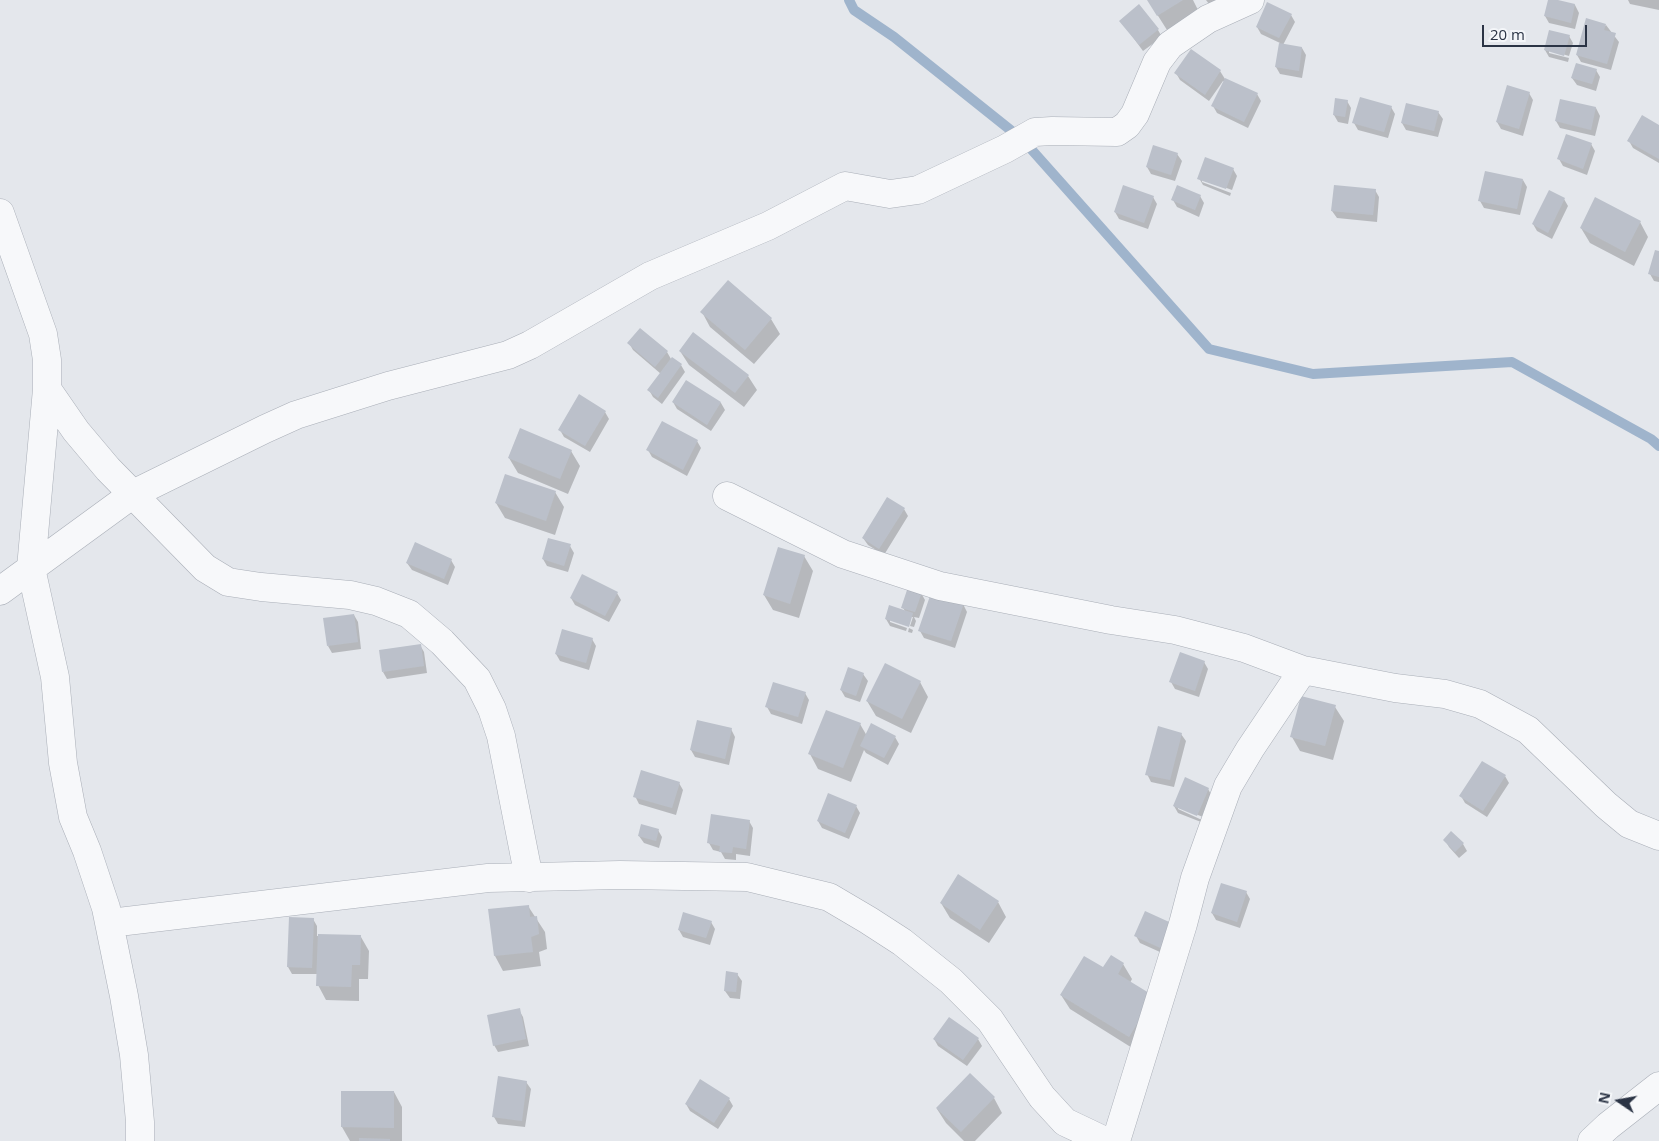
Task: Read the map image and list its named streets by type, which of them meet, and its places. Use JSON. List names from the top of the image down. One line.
{"scale_bar":"20 m","north":"left"}
